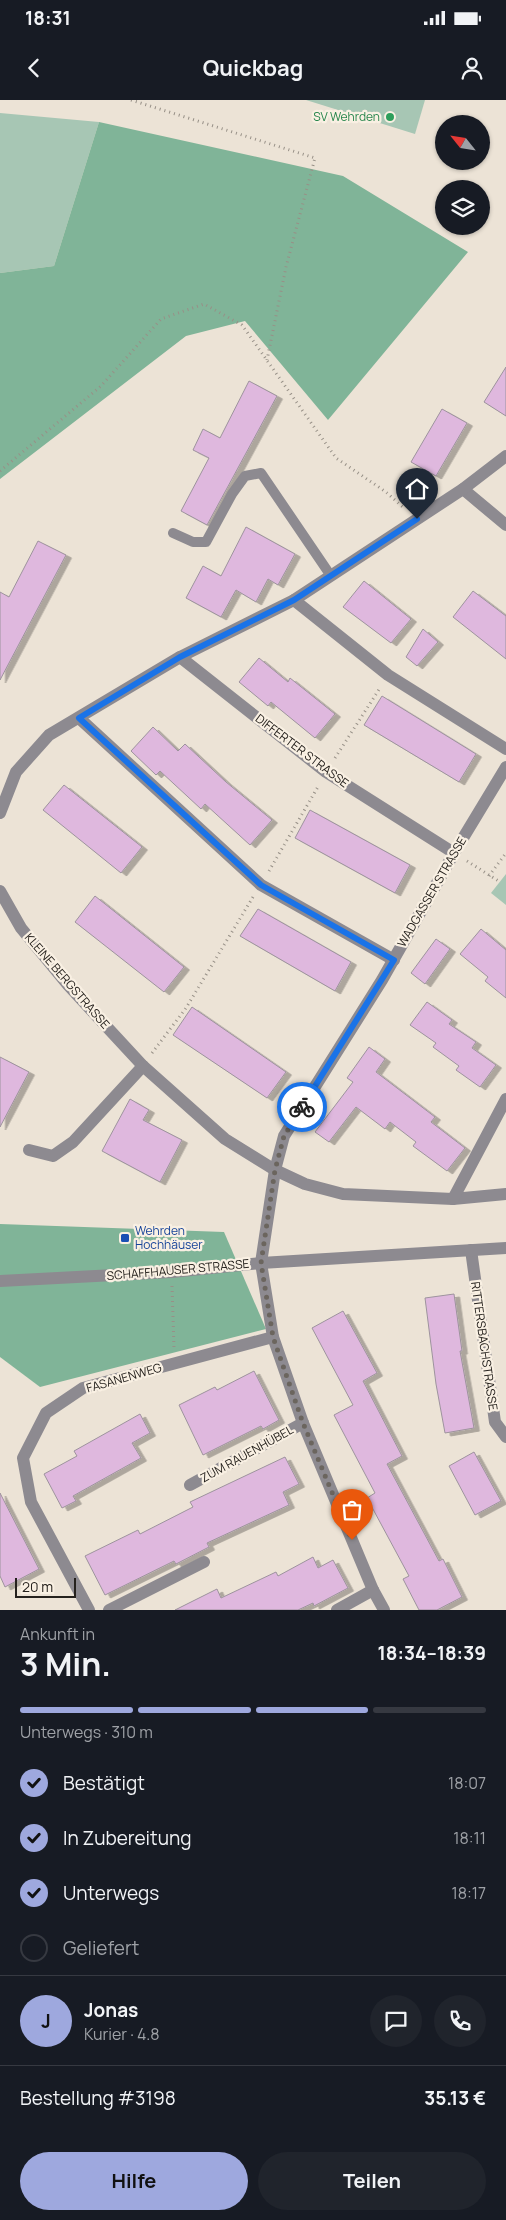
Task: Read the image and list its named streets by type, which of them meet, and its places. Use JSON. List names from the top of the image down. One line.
{"streets":{"street":["DIFFERTER STRASSE","WADGASSER STRASSE","KLEINE BERGSTRASSE","SCHAFFHAUSER STRASSE","RITTERSBACHSTRASSE","FASANENWEG","ZUM RAUENHÜBEL"]},"crossings":[["DIFFERTER STRASSE","WADGASSER STRASSE"],["WADGASSER STRASSE","KLEINE BERGSTRASSE"],["WADGASSER STRASSE","SCHAFFHAUSER STRASSE"],["WADGASSER STRASSE","ZUM RAUENHÜBEL"],["SCHAFFHAUSER STRASSE","RITTERSBACHSTRASSE"],["SCHAFFHAUSER STRASSE","ZUM RAUENHÜBEL"],["FASANENWEG","ZUM RAUENHÜBEL"]],"places":{"other":["SV Wehrden"],"transit":["Wehrden Hochhäuser"]},"scale_bar":"20 m","north":"top left","page":{"status":"18:31","header":"Quickbag","scale":"20 m","heading":["3 Min.","Ankunft in","18:34–18:39"],"panel":["Jonas","Kurier · 4.8","Bestellung #3198","35.13 €"],"bar":"Unterwegs · 310 m","list":[["Bestätigt","18:07"],["In Zubereitung","18:11"],["Unterwegs","18:17"],"Geliefert"],"round":"J","buttons":["Hilfe","Teilen"]}}
